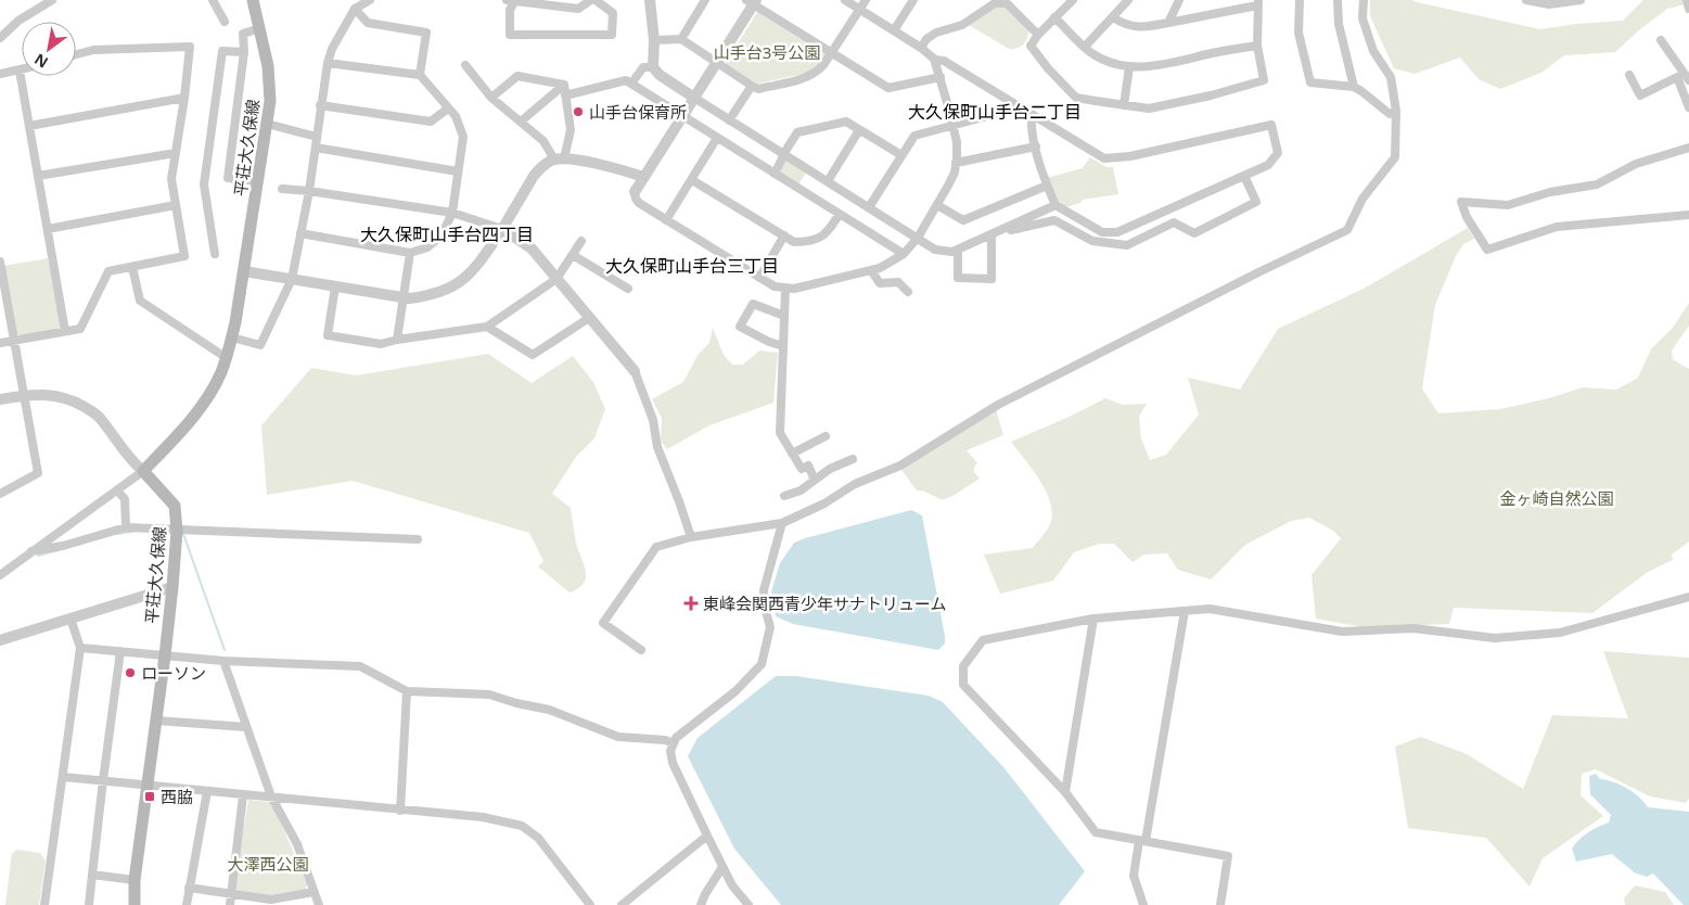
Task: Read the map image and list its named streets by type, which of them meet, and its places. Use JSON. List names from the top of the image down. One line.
{"streets":{"main road":["平荘大久保線"]},"districts":["大久保町山手台二丁目","大久保町山手台四丁目","大久保町山手台三丁目"],"parks":["山手台3号公園","金ヶ崎自然公園","大澤西公園"],"places":{"other":["山手台保育所","ローソン"],"health":["東峰会関西青少年サナトリューム"],"transit":["西脇"]},"north":"bottom left"}
